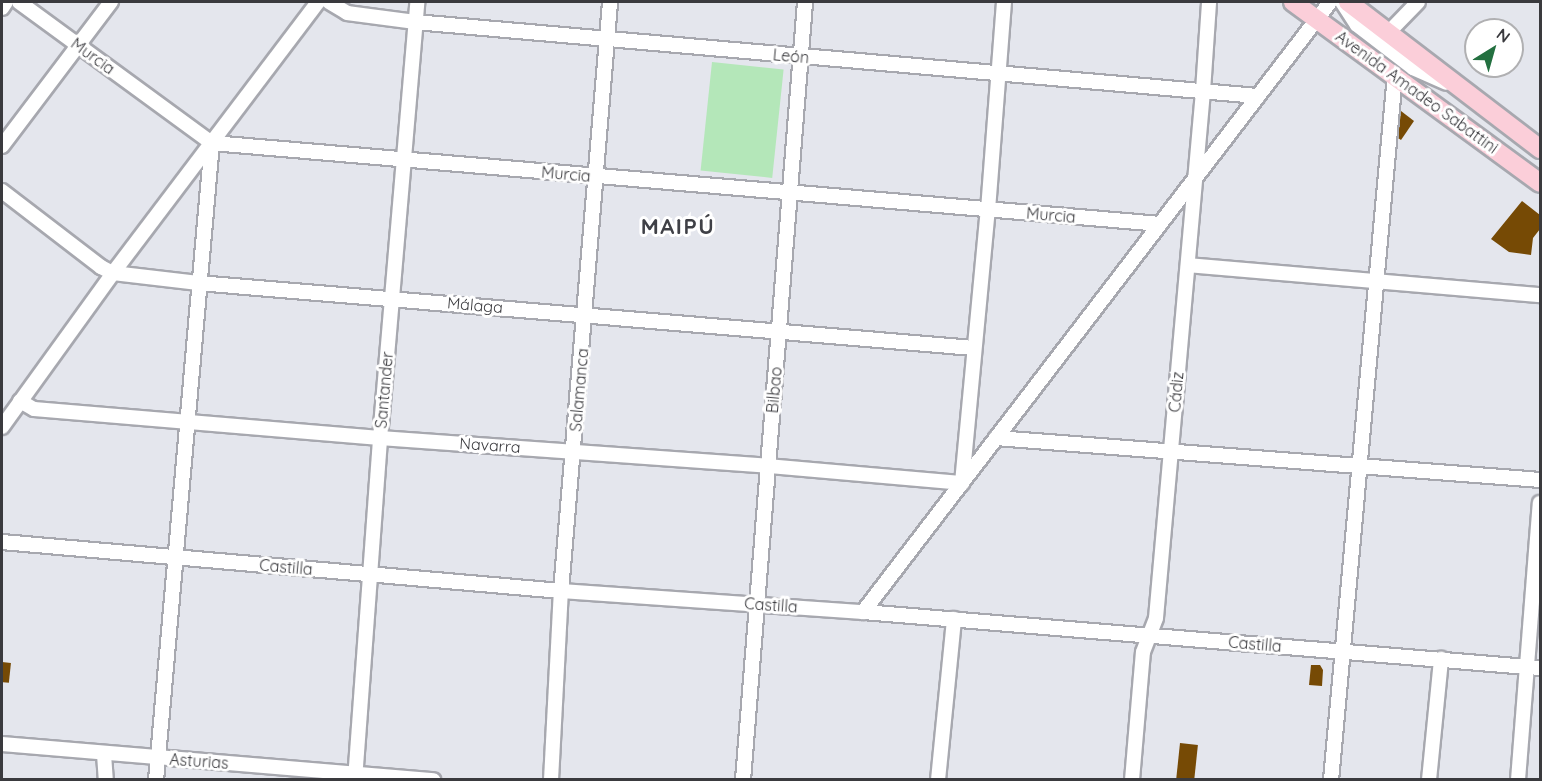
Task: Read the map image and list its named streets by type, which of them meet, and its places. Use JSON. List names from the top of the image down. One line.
{"streets":{"main road":["Avenida Amadeo Sabattini"],"street":["Murcia","León","Málaga","Santander","Salamanca","Bilbao","Cádiz","Navarra","Castilla","Asturias"]},"crossings":[["Murcia","Santander"],["Murcia","Salamanca"],["Murcia","Bilbao"],["León","Santander"],["León","Salamanca"],["León","Bilbao"],["León","Cádiz"],["Málaga","Santander"],["Málaga","Salamanca"],["Málaga","Bilbao"],["Santander","Navarra"],["Santander","Castilla"],["Santander","Asturias"],["Salamanca","Navarra"],["Salamanca","Castilla"],["Bilbao","Navarra"],["Bilbao","Castilla"],["Cádiz","Castilla"]],"districts":["MAIPÚ"],"north":"top right"}
